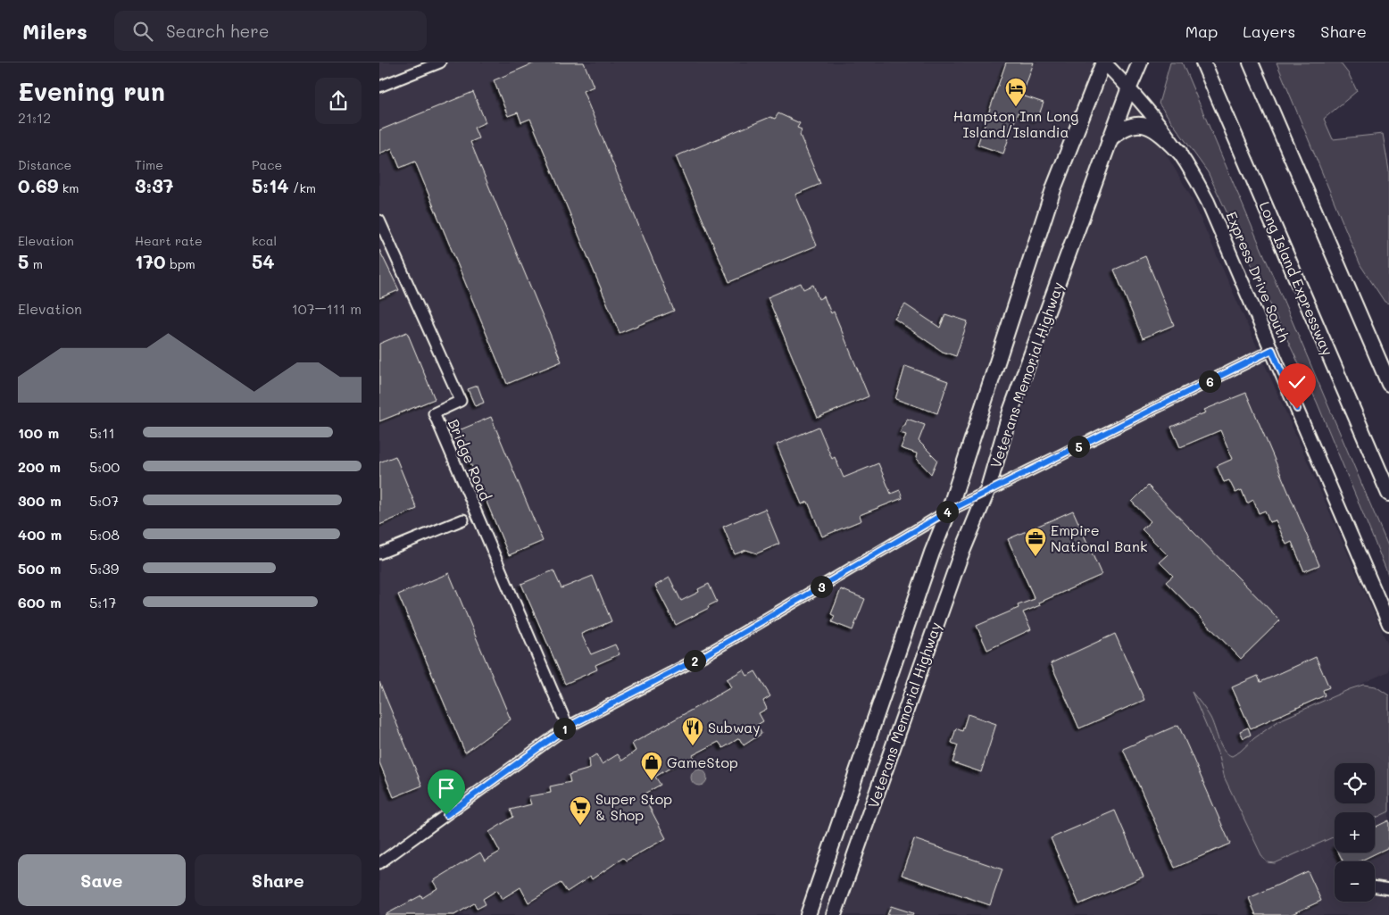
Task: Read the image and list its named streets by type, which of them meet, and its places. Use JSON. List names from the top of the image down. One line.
{"streets":{"highway":["Long Island Expressway","Veterans Memorial Highway"],"main road":["Express Drive South"],"street":["Bridge Road"]},"crossings":[["Express Drive South","Veterans Memorial Highway"]],"places":{"hotel":["Hampton Inn Long Island/Islandia"],"office":["Empire National Bank"],"restaurant":["Subway"],"shop":["GameStop"],"supermarket":["Super Stop & Shop"]},"page":{"header":"Milers","search":"Search here","nav":["Map","Layers","Share"],"heading":["Evening run","21:12"],"stats":[["Distance","0.69 km"],["Time","3:37"],["Pace","5:14 /km"],["Elevation","5 m"],["Heart rate","170 bpm"],["kcal","54"]],"chart":["Elevation","107–111 m"],"pins":["6","5","4","3","2","1"],"list":[{"name":"100 m","note":"5:11"},{"name":"200 m","note":"5:00"},{"name":"300 m","note":"5:07"},{"name":"400 m","note":"5:08"},{"name":"500 m","note":"5:39"},{"name":"600 m","note":"5:17"}],"map_buttons":["+","−"],"buttons":["Save","Share"]}}
